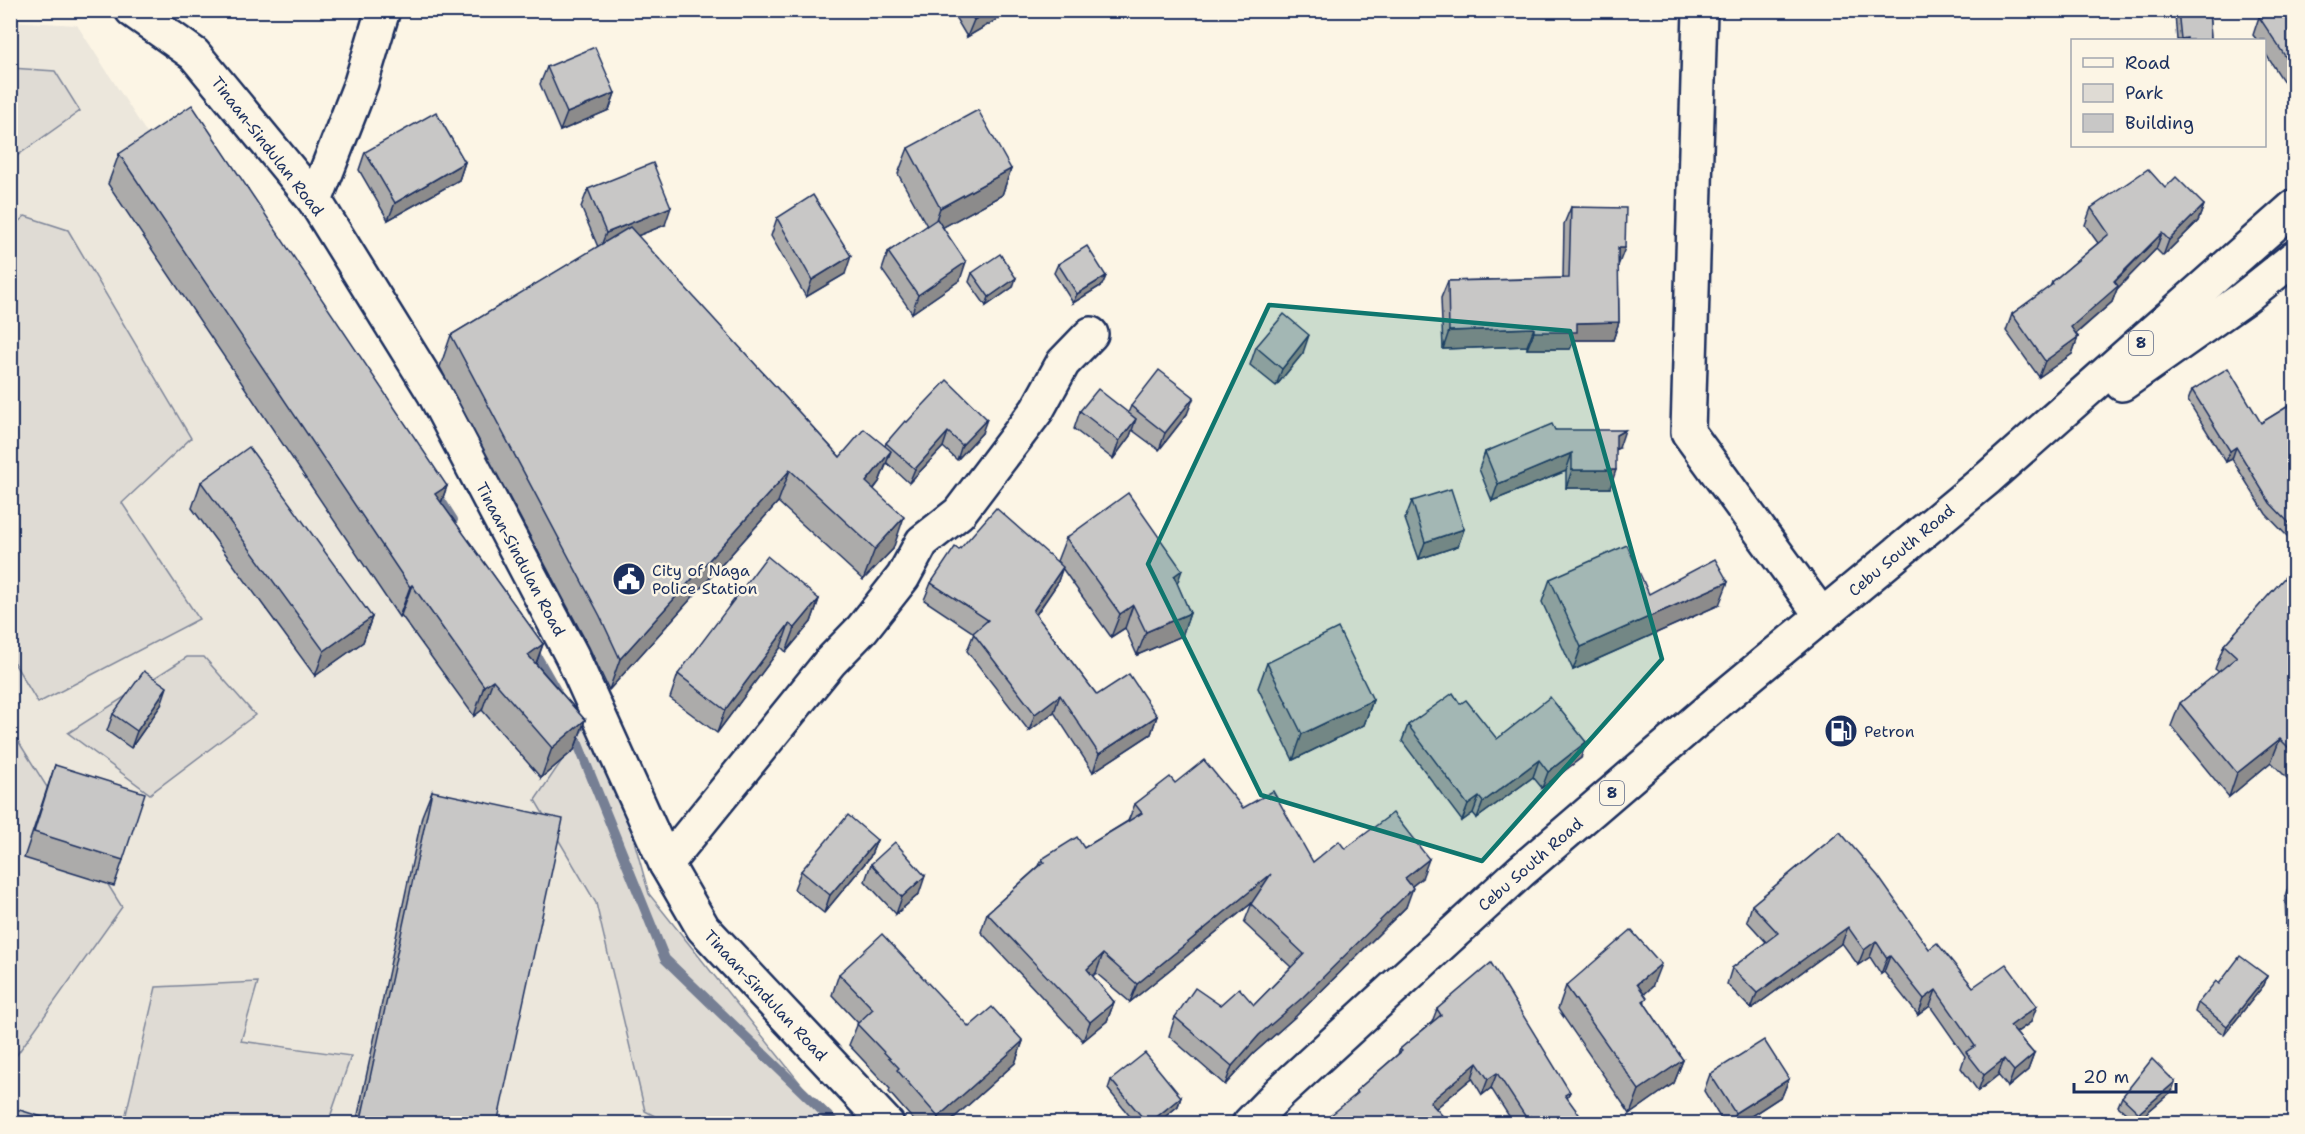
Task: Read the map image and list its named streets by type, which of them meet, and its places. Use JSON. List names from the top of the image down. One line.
{"streets":{"main road":["Tinaan-Sindulan Road","8","Cebu South Road"]},"places":{"public building":["City of Naga Police Station"],"fuel station":["Petron"]},"legend":["Road","Park","Building"],"scale_bar":"20 m"}
